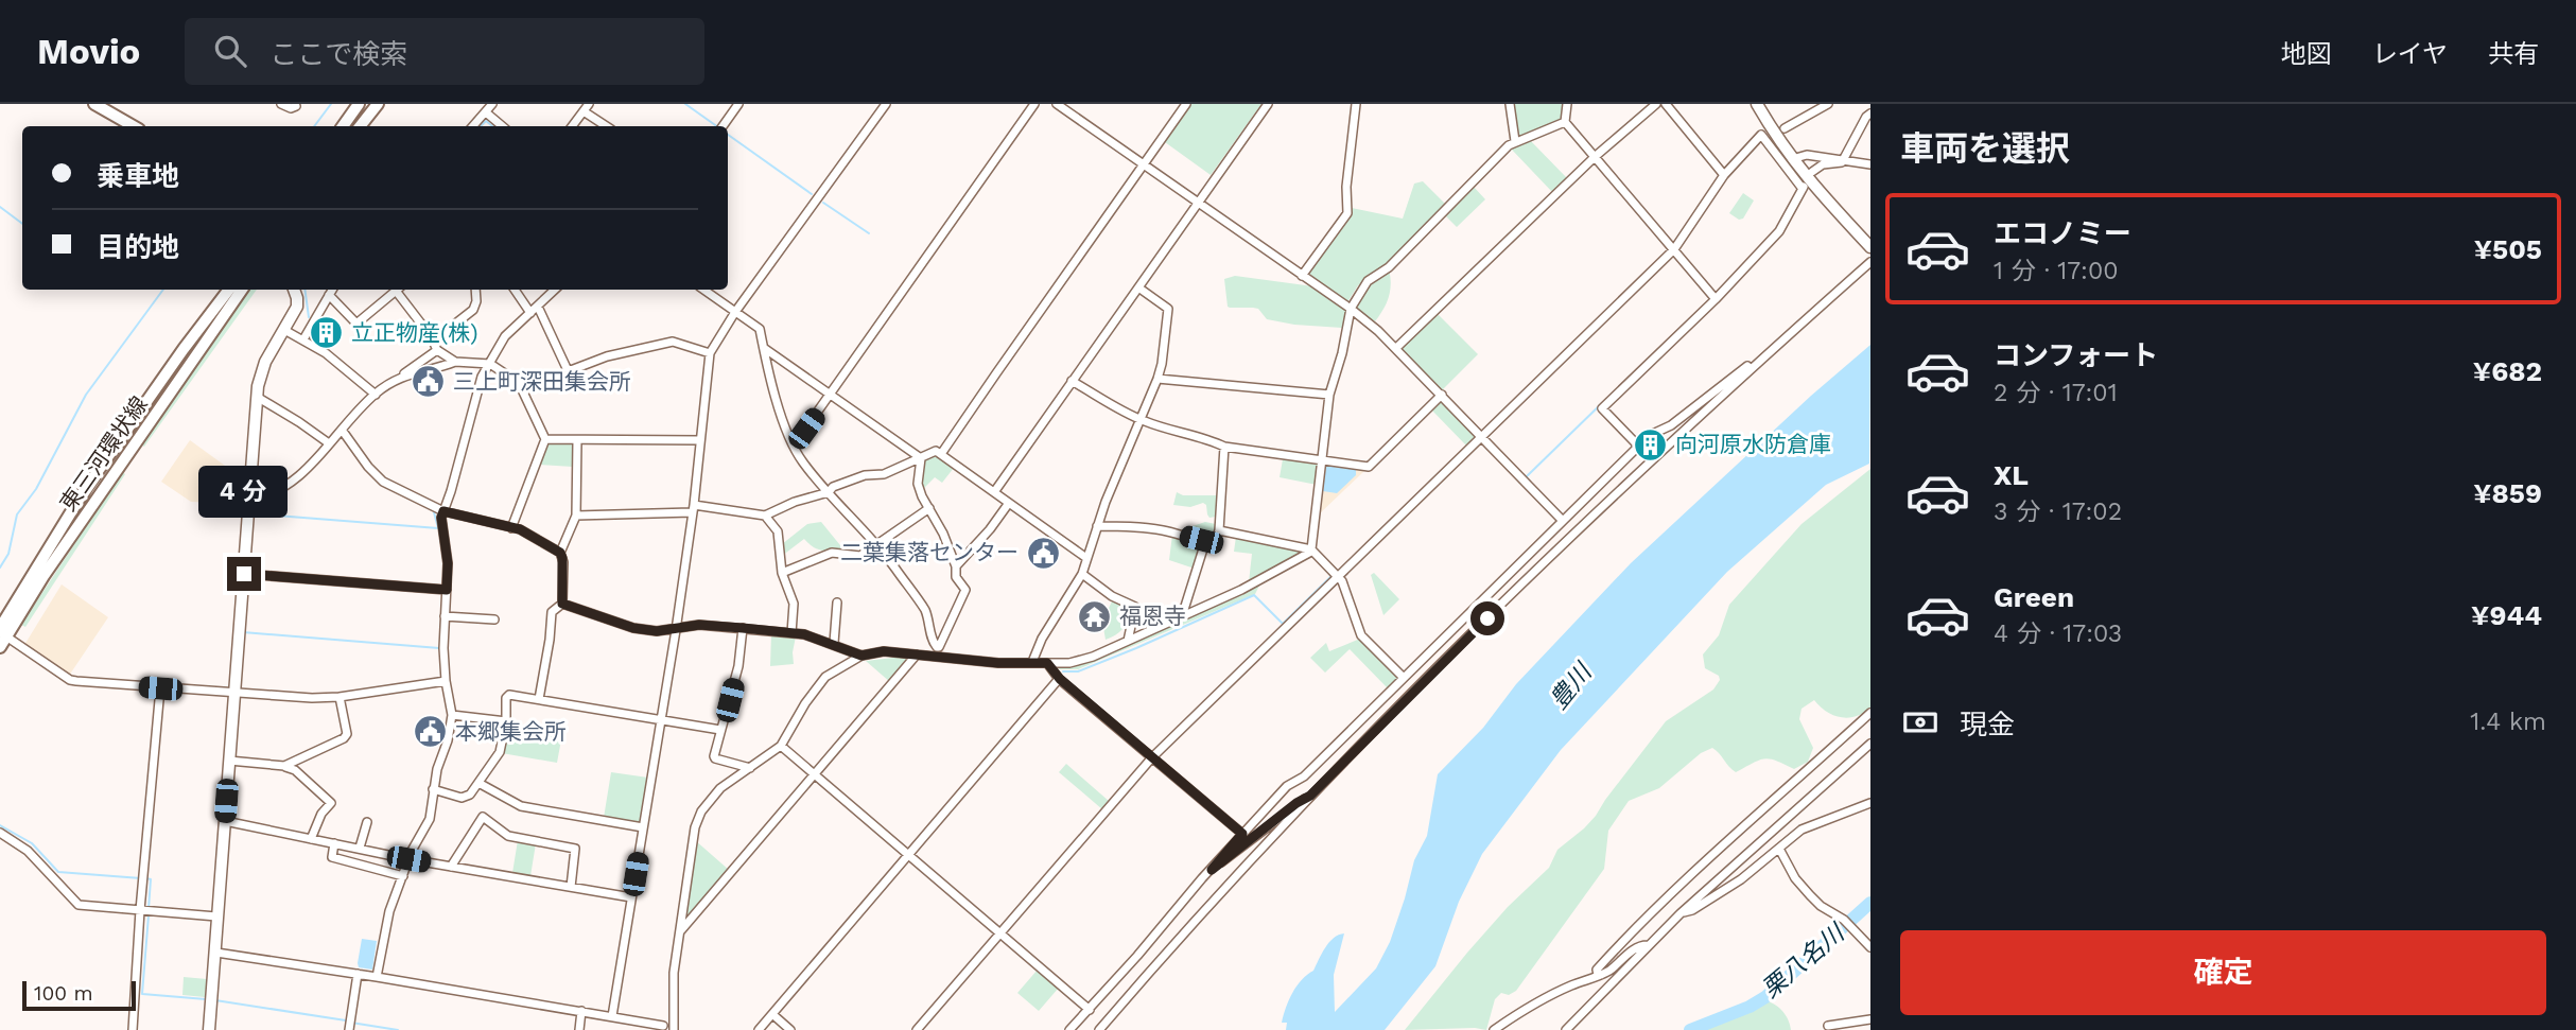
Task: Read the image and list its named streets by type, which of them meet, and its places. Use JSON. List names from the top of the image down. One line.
{"streets":{"main road":["東三河環状線"]},"water":["豊川","栗八名川"],"places":{"building":["立正物産(株)","向河原水防倉庫"],"public building":["三上町深田集会所","二葉集落センター","本郷集会所"],"temple":["福恩寺"]},"scale_bar":"100 m","page":{"header":"Movio","search":"ここで検索","nav":["地図","レイヤ","共有"],"heading":"車両を選択","banner":["乗車地","目的地"],"list":[{"name":"エコノミー","note":"1 分 · 17:00","value":"¥505"},{"name":"コンフォート","note":"2 分 · 17:01","value":"¥682"},{"name":"XL","note":"3 分 · 17:02","value":"¥859"},{"name":"Green","note":"4 分 · 17:03","value":"¥944"}],"bubble":"4 分","pay":["現金","1.4 km"],"buttons":"確定","scale":"100 m"}}
